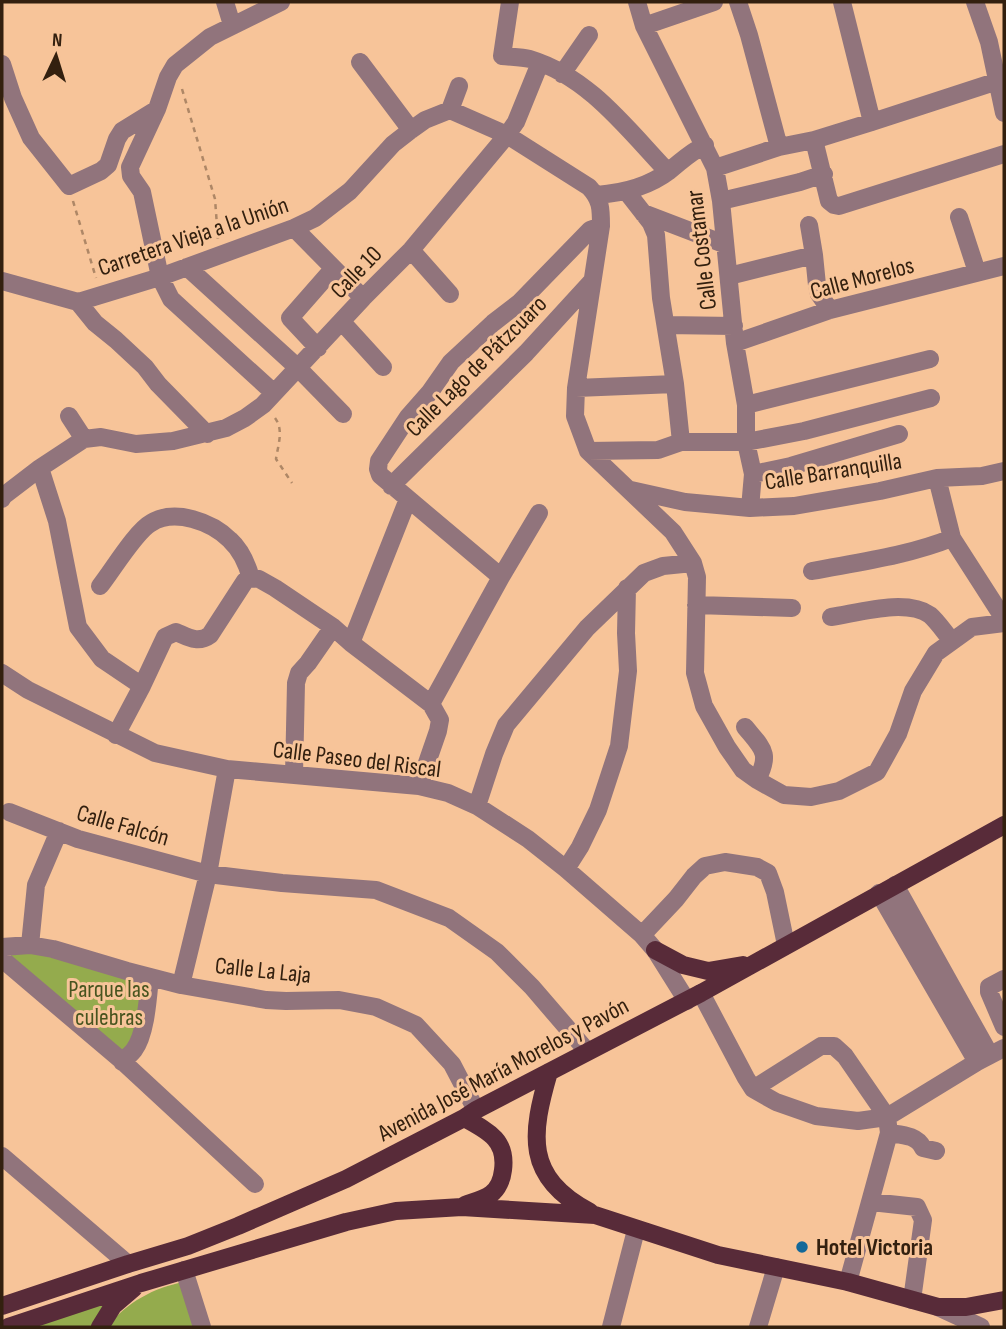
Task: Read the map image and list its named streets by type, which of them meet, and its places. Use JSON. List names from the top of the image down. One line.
{"streets":{"main road":["Avenida José María Morelos y Pavón"],"street":["Carretera Vieja a la Unión","Calle Costamar","Calle 10","Calle Morelos","Calle Lago de Pátzcuaro","Calle Barranquilla","Calle Paseo del Riscal","Calle Falcón","Calle La Laja"]},"crossings":[["Calle Costamar","Calle Morelos"],["Calle Costamar","Calle Barranquilla"],["Calle Paseo del Riscal","Avenida José María Morelos y Pavón"],["Calle Falcón","Calle La Laja"],["Calle Falcón","Avenida José María Morelos y Pavón"],["Calle La Laja","Avenida José María Morelos y Pavón"]],"parks":["Parque las culebras"],"places":["Hotel Victoria"],"north":"top"}
